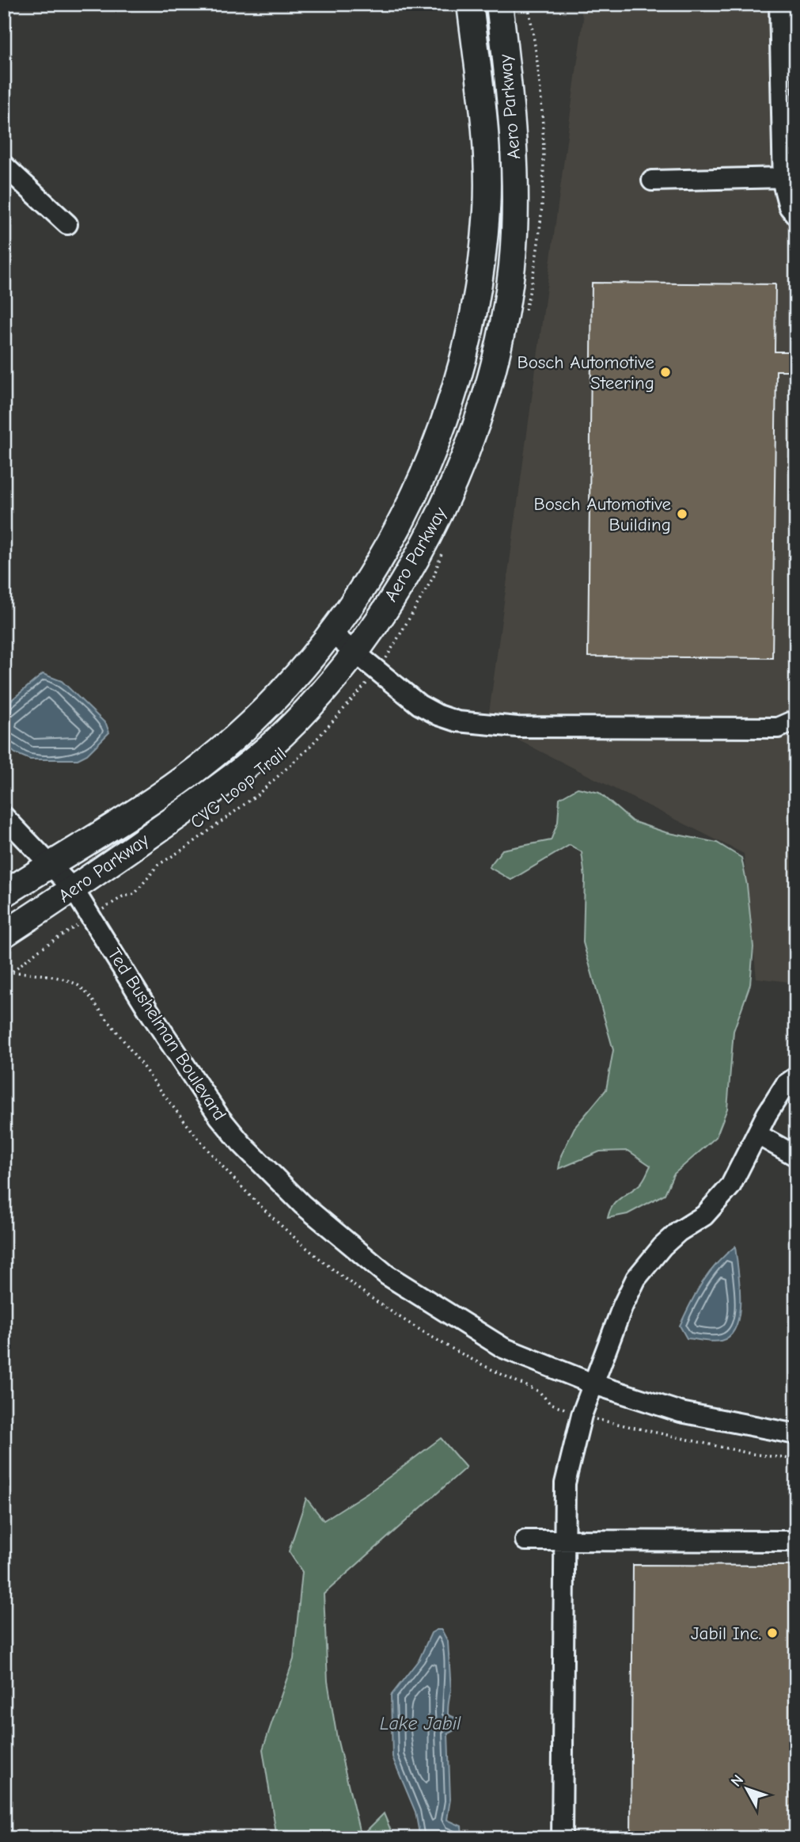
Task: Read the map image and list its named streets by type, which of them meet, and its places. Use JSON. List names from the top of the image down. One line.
{"streets":{"main road":["Aero Parkway"],"street":["Ted Bushelman Boulevard"],"path":["CVG Loop Trail"]},"crossings":[["Aero Parkway","Ted Bushelman Boulevard"]],"water":["Lake Jabil"],"places":["Bosch Automotive Steering","Bosch Automotive Building","Jabil Inc."],"north":"top left"}
